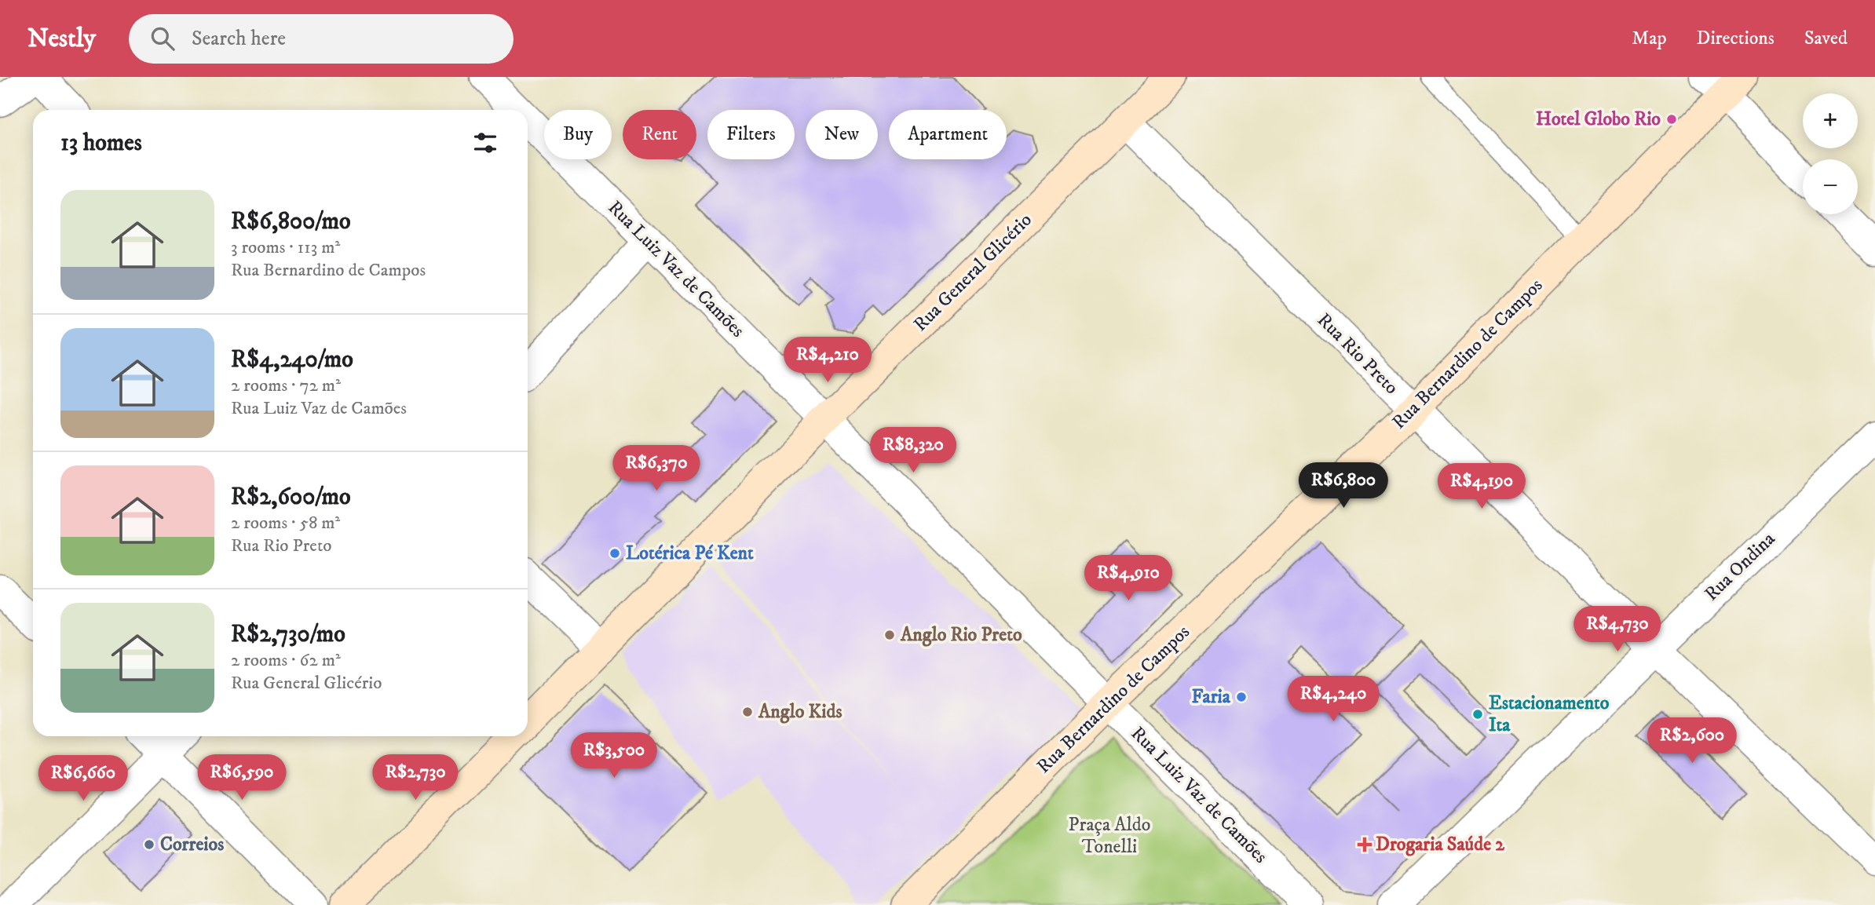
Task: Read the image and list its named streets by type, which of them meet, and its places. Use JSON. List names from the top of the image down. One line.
{"streets":{"street":["Rua Luiz Vaz de Camões","Rua General Glicério","Rua Rio Preto","Rua Bernardino de Campos","Rua Ondina"]},"crossings":[["Rua Luiz Vaz de Camões","Rua General Glicério"],["Rua Luiz Vaz de Camões","Rua Bernardino de Campos"],["Rua General Glicério","Rua Rio Preto"],["Rua Rio Preto","Rua Bernardino de Campos"],["Rua Rio Preto","Rua Ondina"]],"parks":["Praça Aldo Tonelli"],"places":{"other":["Hotel Globo Rio","Lotérica Pé Kent","Anglo Rio Preto","Faria","Anglo Kids","Estacionamento Ita","Correios"],"health":["Drogaria Saúde 2"]},"page":{"header":"Nestly","search":"Search here","nav":["Map","Directions","Saved"],"map_buttons":["+","−"],"chip":["Buy","Rent","Filters","New","Apartment"],"heading":"13 homes","list":[{"name":"R$6,800/mo","note":"3 rooms · 113 m² · Rua Bernardino de Campos"},{"name":"R$4,240/mo","note":"2 rooms · 72 m² · Rua Luiz Vaz de Camões"},{"name":"R$2,600/mo","note":"2 rooms · 58 m² · Rua Rio Preto"},{"name":"R$2,730/mo","note":"2 rooms · 62 m² · Rua General Glicério"}],"price":["R$4,210","R$8,320","R$6,370","R$6,800","R$4,190","R$4,910","R$4,730","R$4,240","R$2,600","R$3,500","R$6,590","R$2,730","R$6,660"]}}
